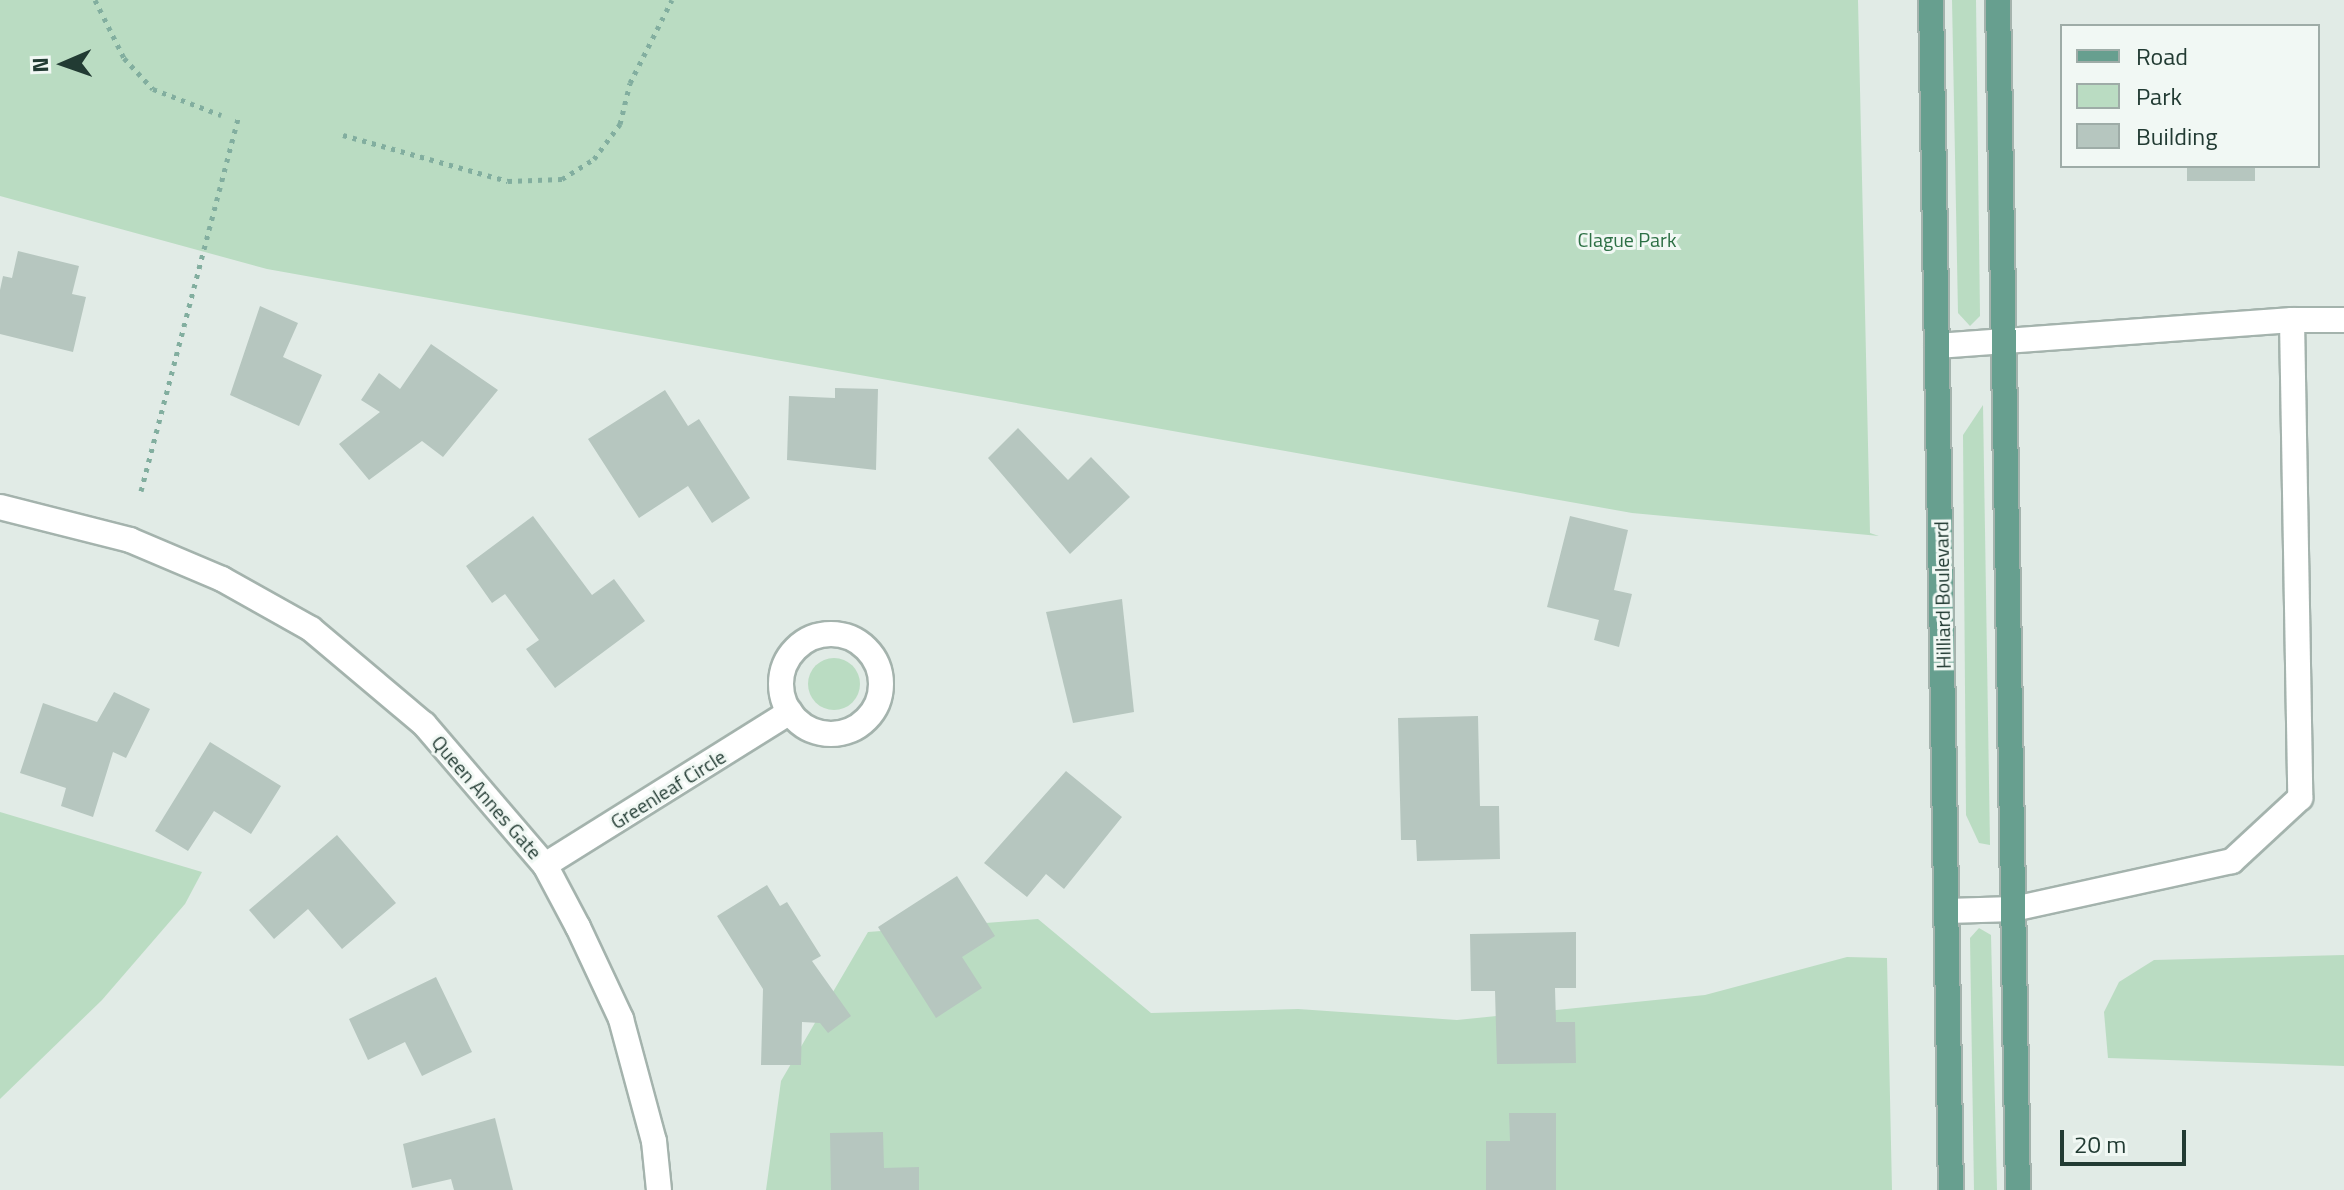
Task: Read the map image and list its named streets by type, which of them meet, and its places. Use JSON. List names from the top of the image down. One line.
{"streets":{"main road":["Hilliard Boulevard"],"street":["Greenleaf Circle","Queen Annes Gate"]},"crossings":[["Greenleaf Circle","Queen Annes Gate"]],"parks":["Clague Park"],"legend":["Road","Park","Building"],"scale_bar":"20 m","north":"left"}
